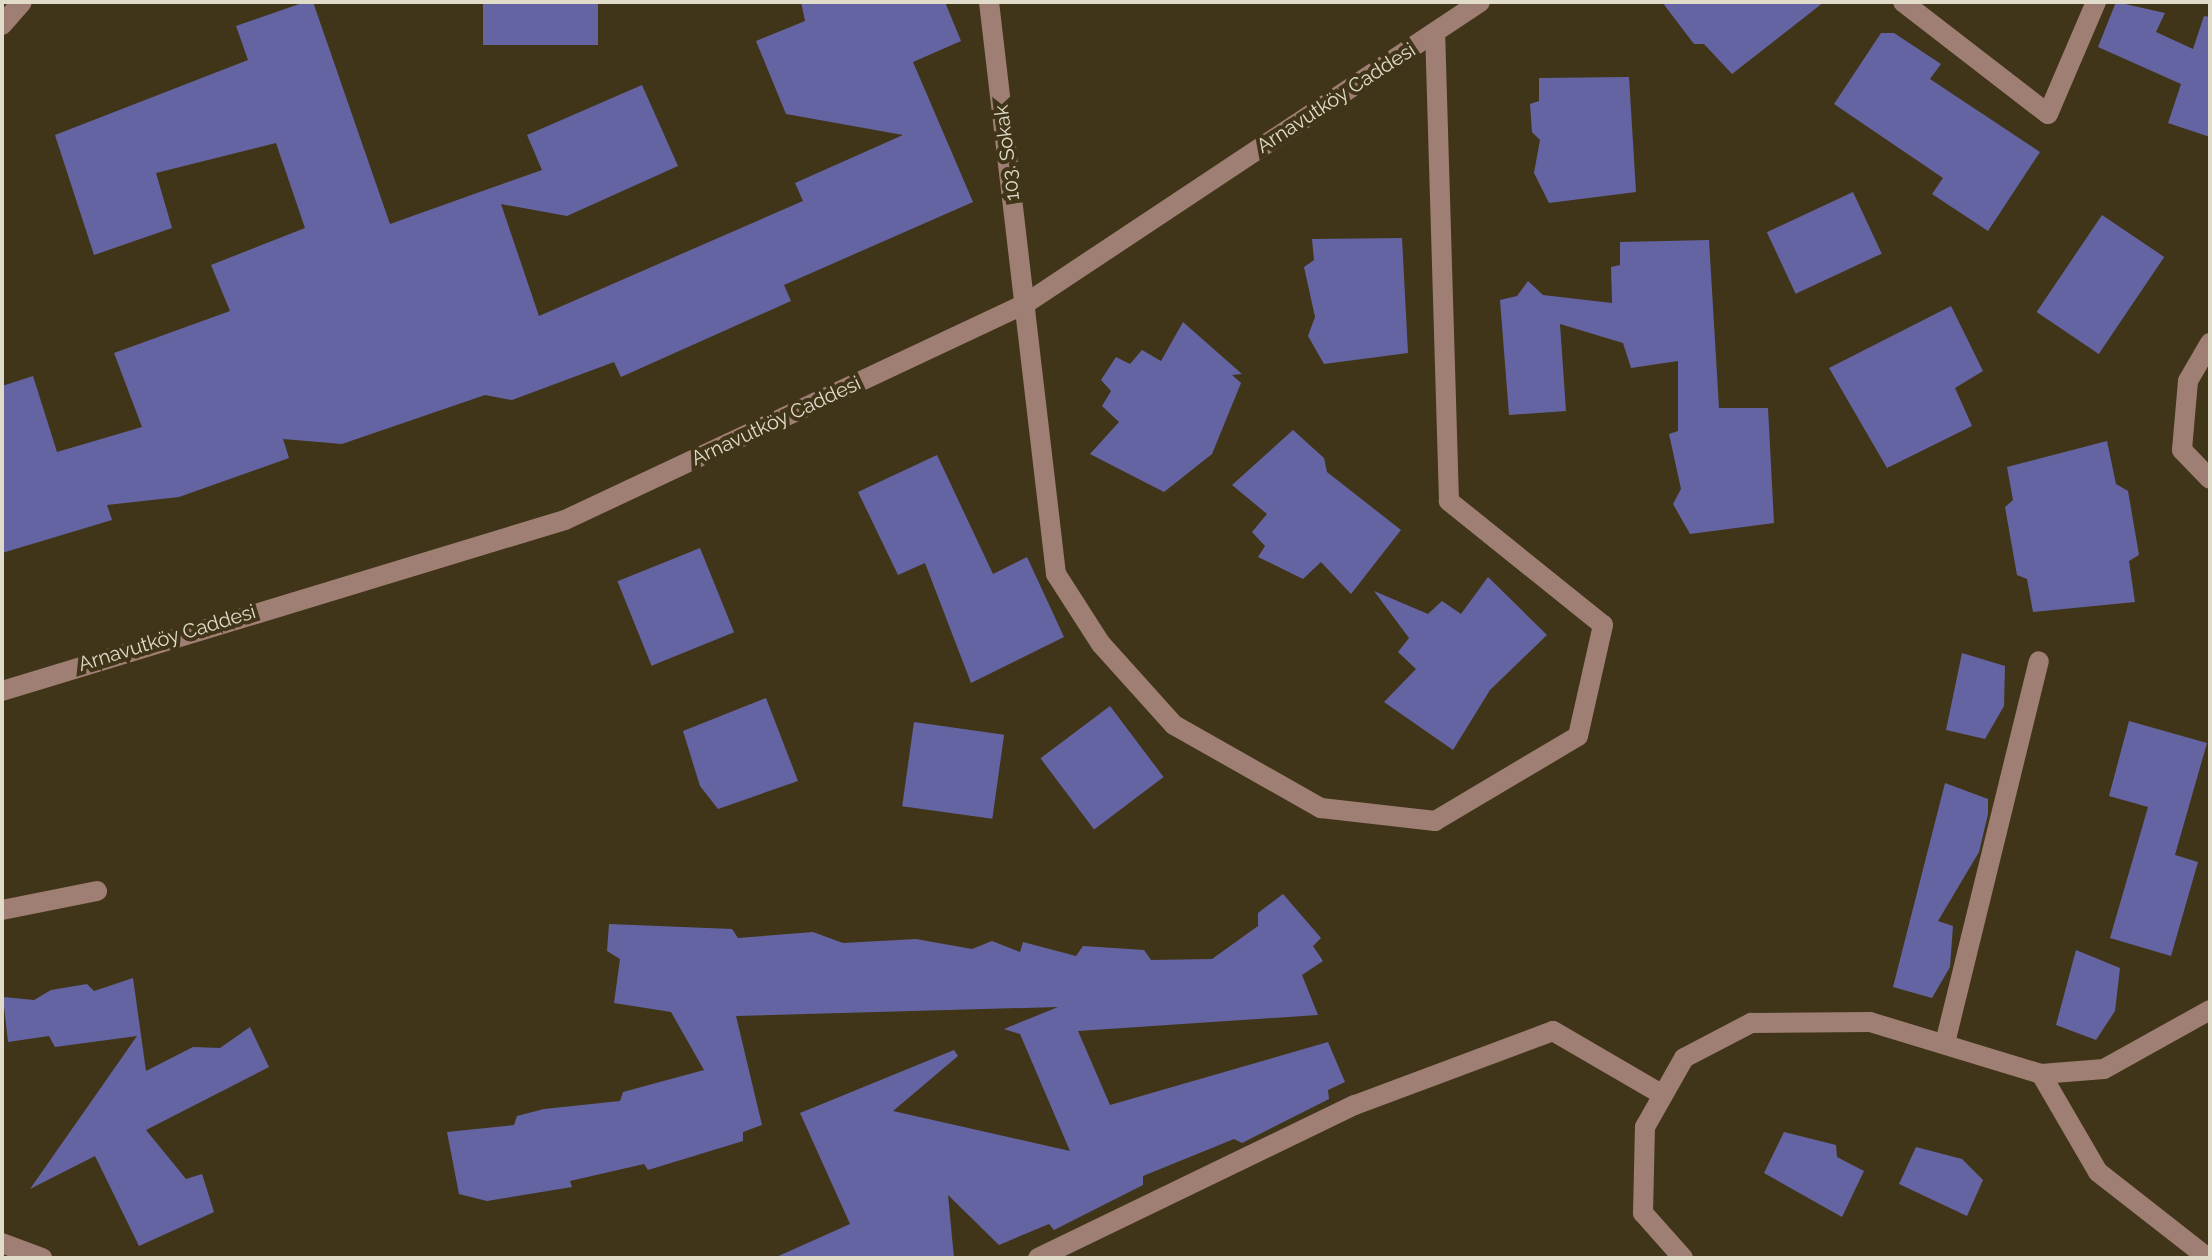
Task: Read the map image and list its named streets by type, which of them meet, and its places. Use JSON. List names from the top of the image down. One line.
{"streets":{"street":["Arnavutköy Caddesi","103. Sokak"]},"crossings":[["Arnavutköy Caddesi","103. Sokak"]]}
